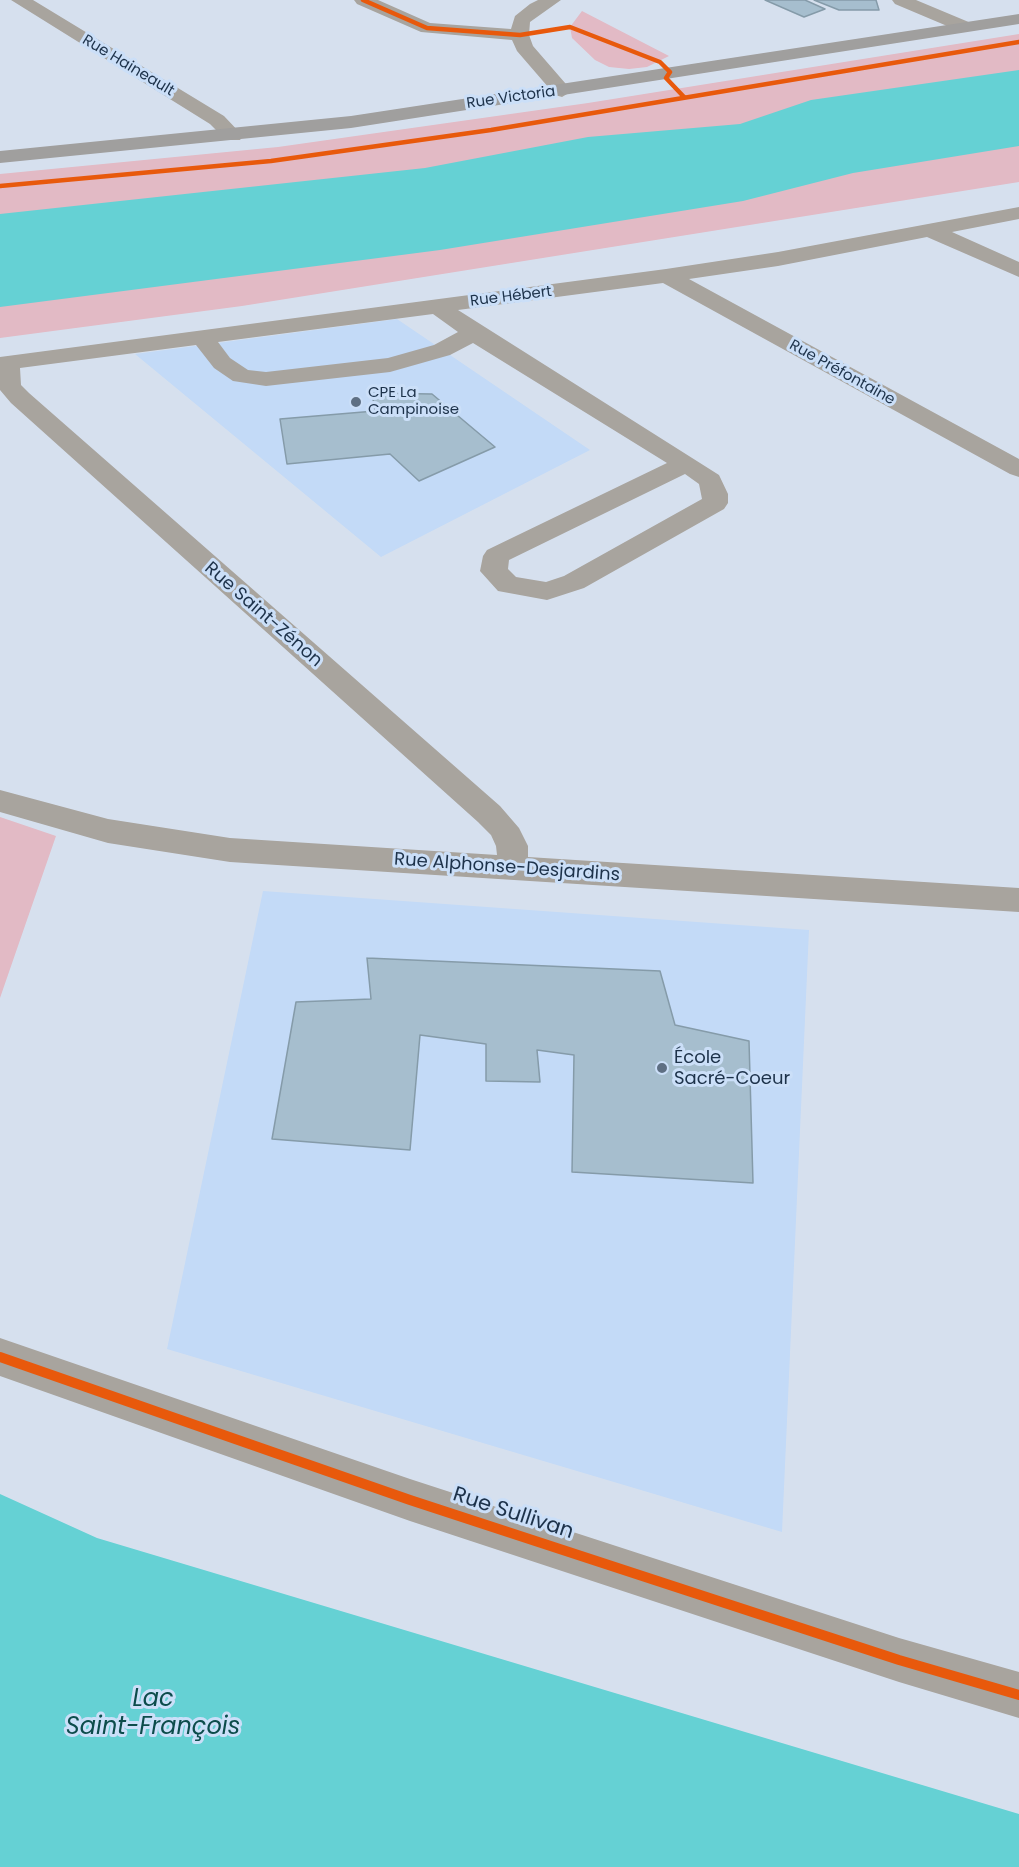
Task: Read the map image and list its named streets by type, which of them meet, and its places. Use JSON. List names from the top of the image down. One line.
{"streets":{"main road":["Rue Victoria"],"street":["Rue Haineault","Rue Hébert","Rue Préfontaine","Rue Saint-Zénon","Rue Alphonse-Desjardins","Rue Sullivan"]},"crossings":[["Rue Haineault","Rue Victoria"],["Rue Hébert","Rue Préfontaine"],["Rue Hébert","Rue Saint-Zénon"],["Rue Saint-Zénon","Rue Alphonse-Desjardins"]],"water":["Lac Saint-François"],"places":["CPE La Campinoise","École Sacré-Coeur"]}
